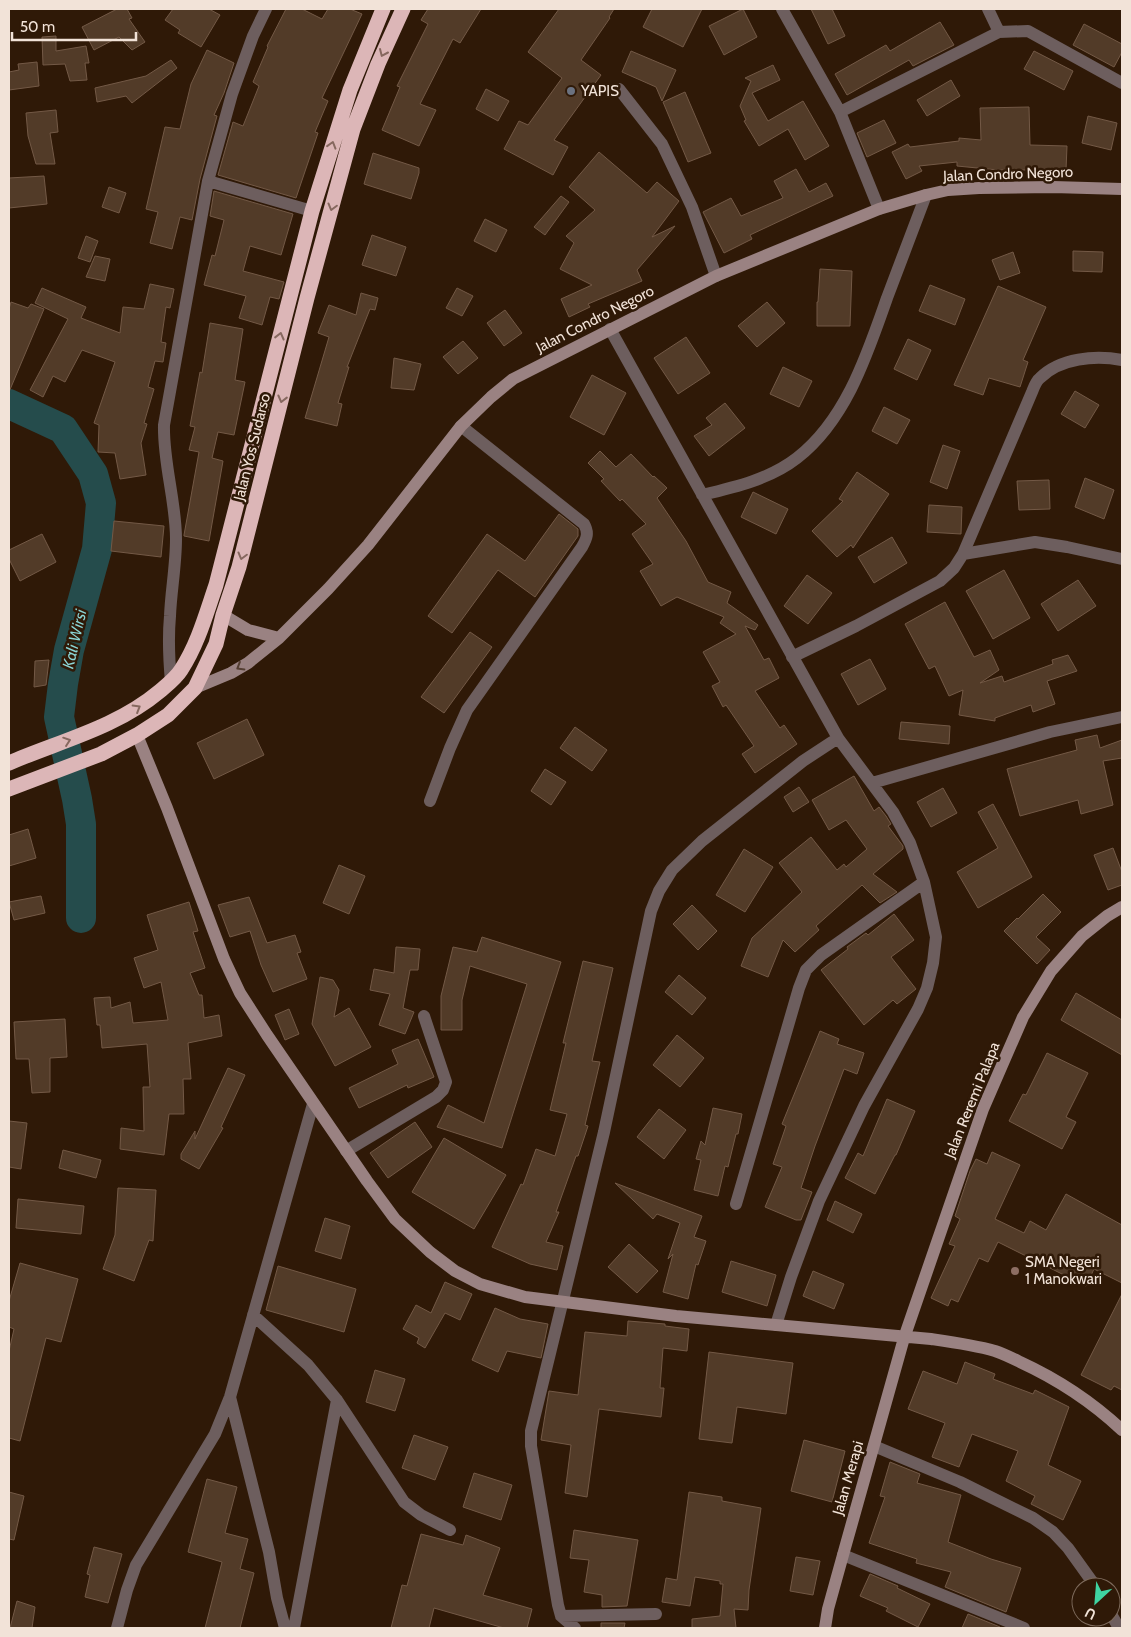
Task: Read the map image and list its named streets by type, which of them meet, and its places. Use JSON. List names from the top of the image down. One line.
{"streets":{"highway":["Jalan Yos Sudarso"],"street":["Jalan Condro Negoro","Jalan Reremi Palapa","Jalan Merapi"]},"crossings":[["Jalan Condro Negoro","Jalan Yos Sudarso"],["Jalan Reremi Palapa","Jalan Merapi"]],"water":["Kali Wirsi"],"places":["YAPIS","SMA Negeri 1 Manokwari"],"scale_bar":"50 m","north":"bottom left"}
